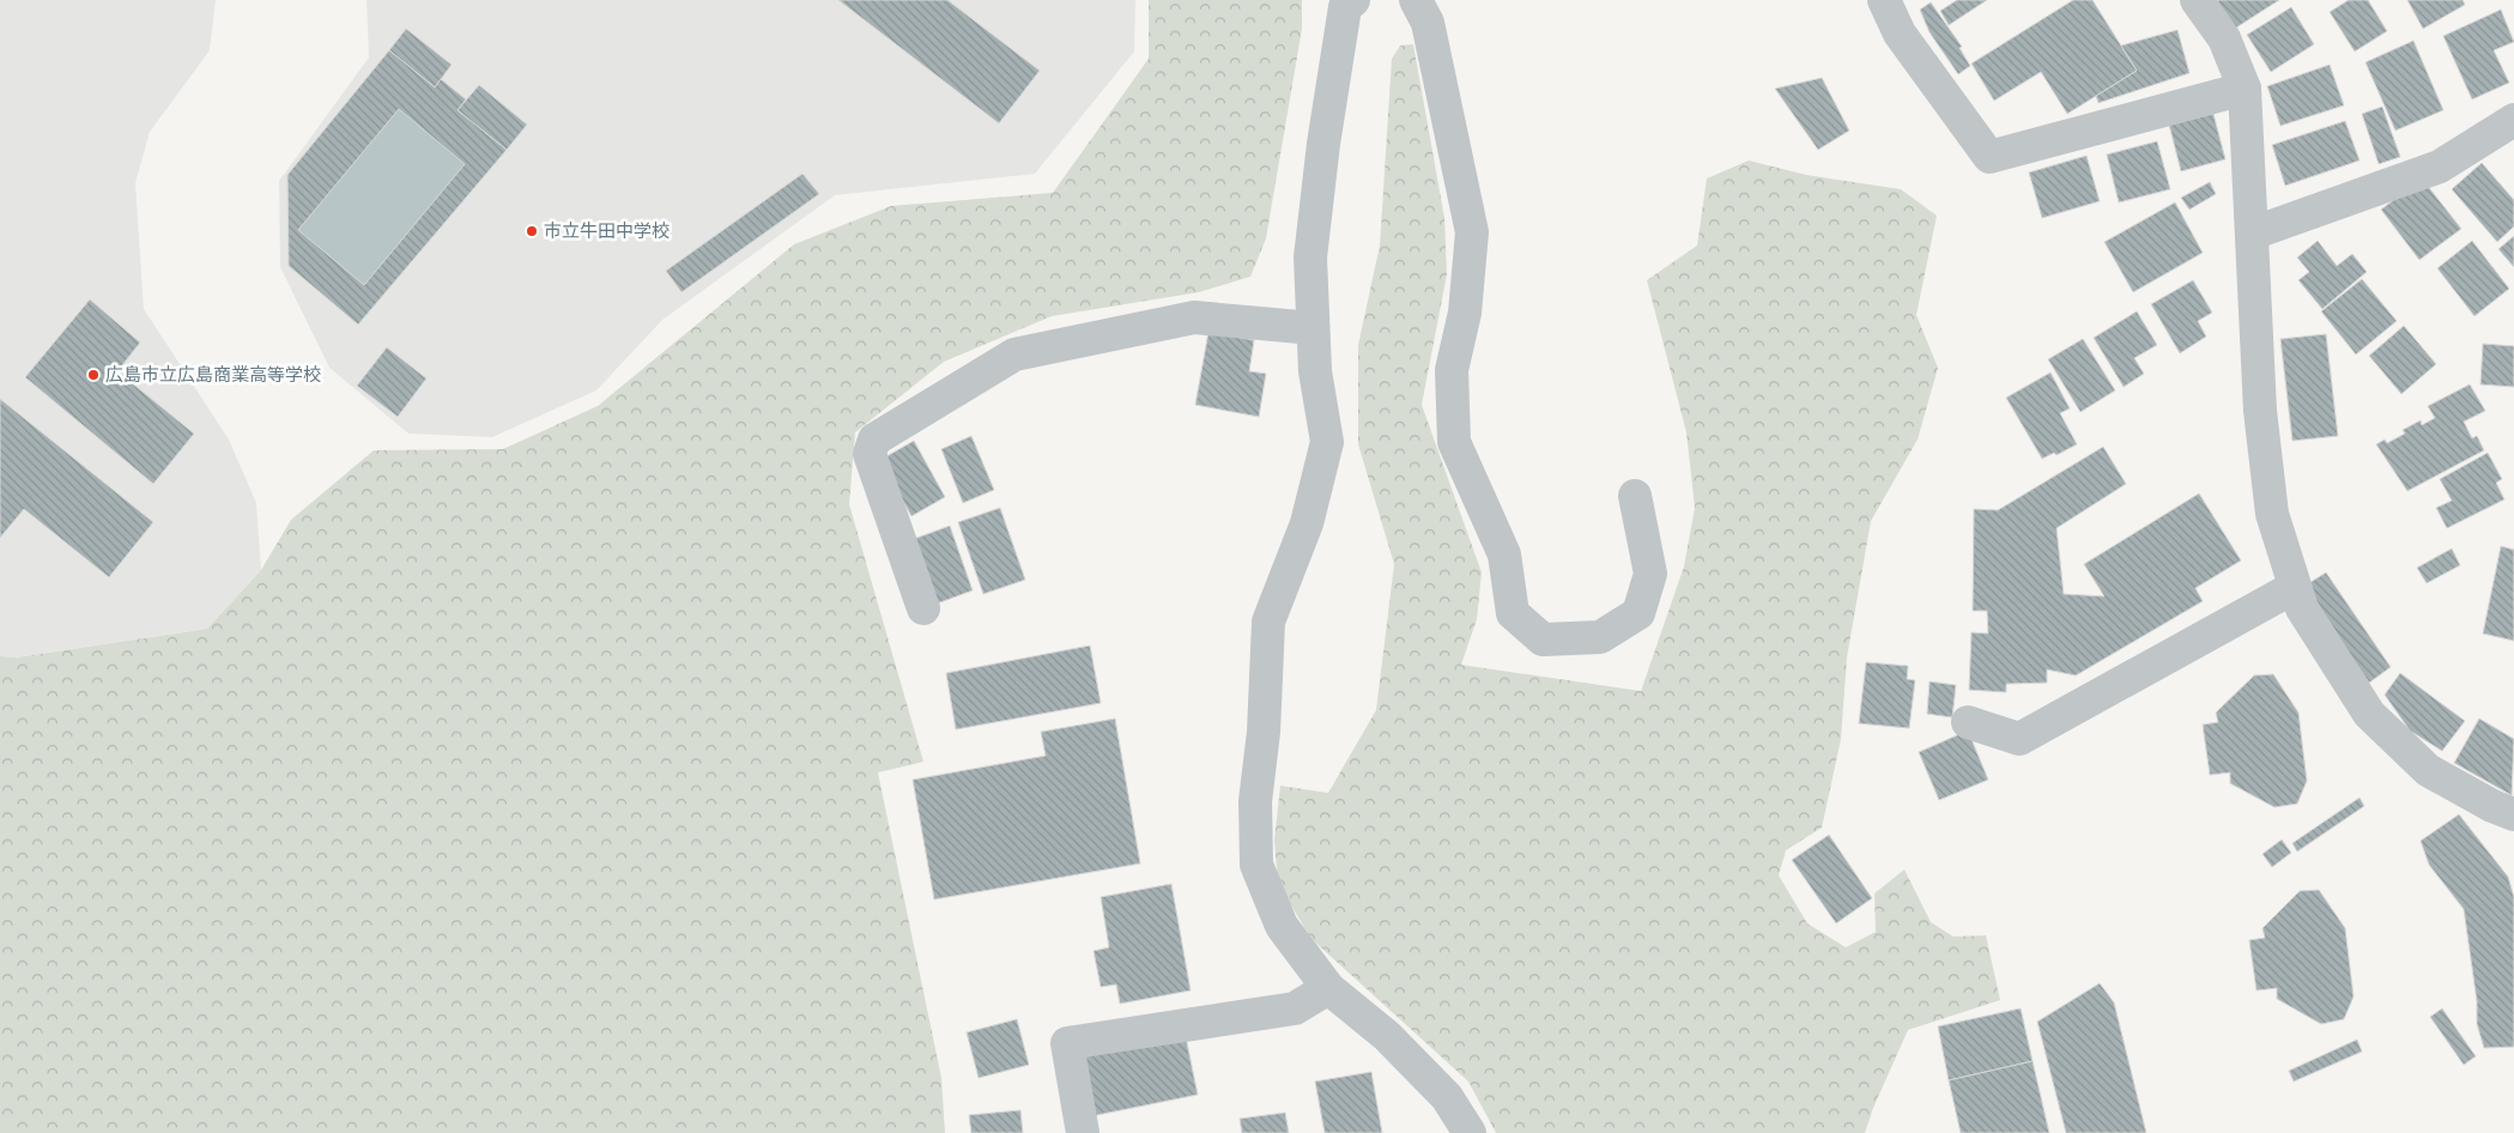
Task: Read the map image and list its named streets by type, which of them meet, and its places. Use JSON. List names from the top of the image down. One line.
{"places":["市立牛田中学校","広島市立広島商業高等学校"]}
